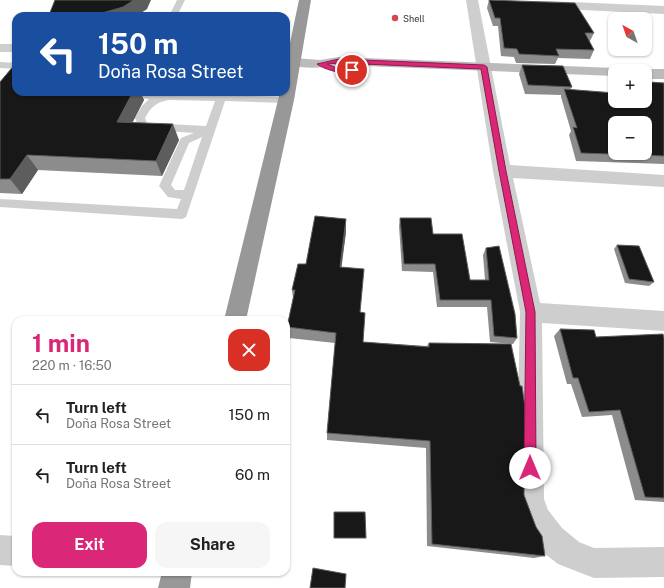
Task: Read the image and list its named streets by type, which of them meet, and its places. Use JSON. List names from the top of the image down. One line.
{"places":["Shell"],"north":"top left","page":{"map_buttons":["+","−"],"turn":["150 m","Doña Rosa Street"],"heading":["1 min","220 m · 16:50"],"list":[{"name":"Turn left","note":"Doña Rosa Street","value":"150 m"},{"name":"Turn left","note":"Doña Rosa Street","value":"60 m"}],"buttons":["Exit","Share"]}}
